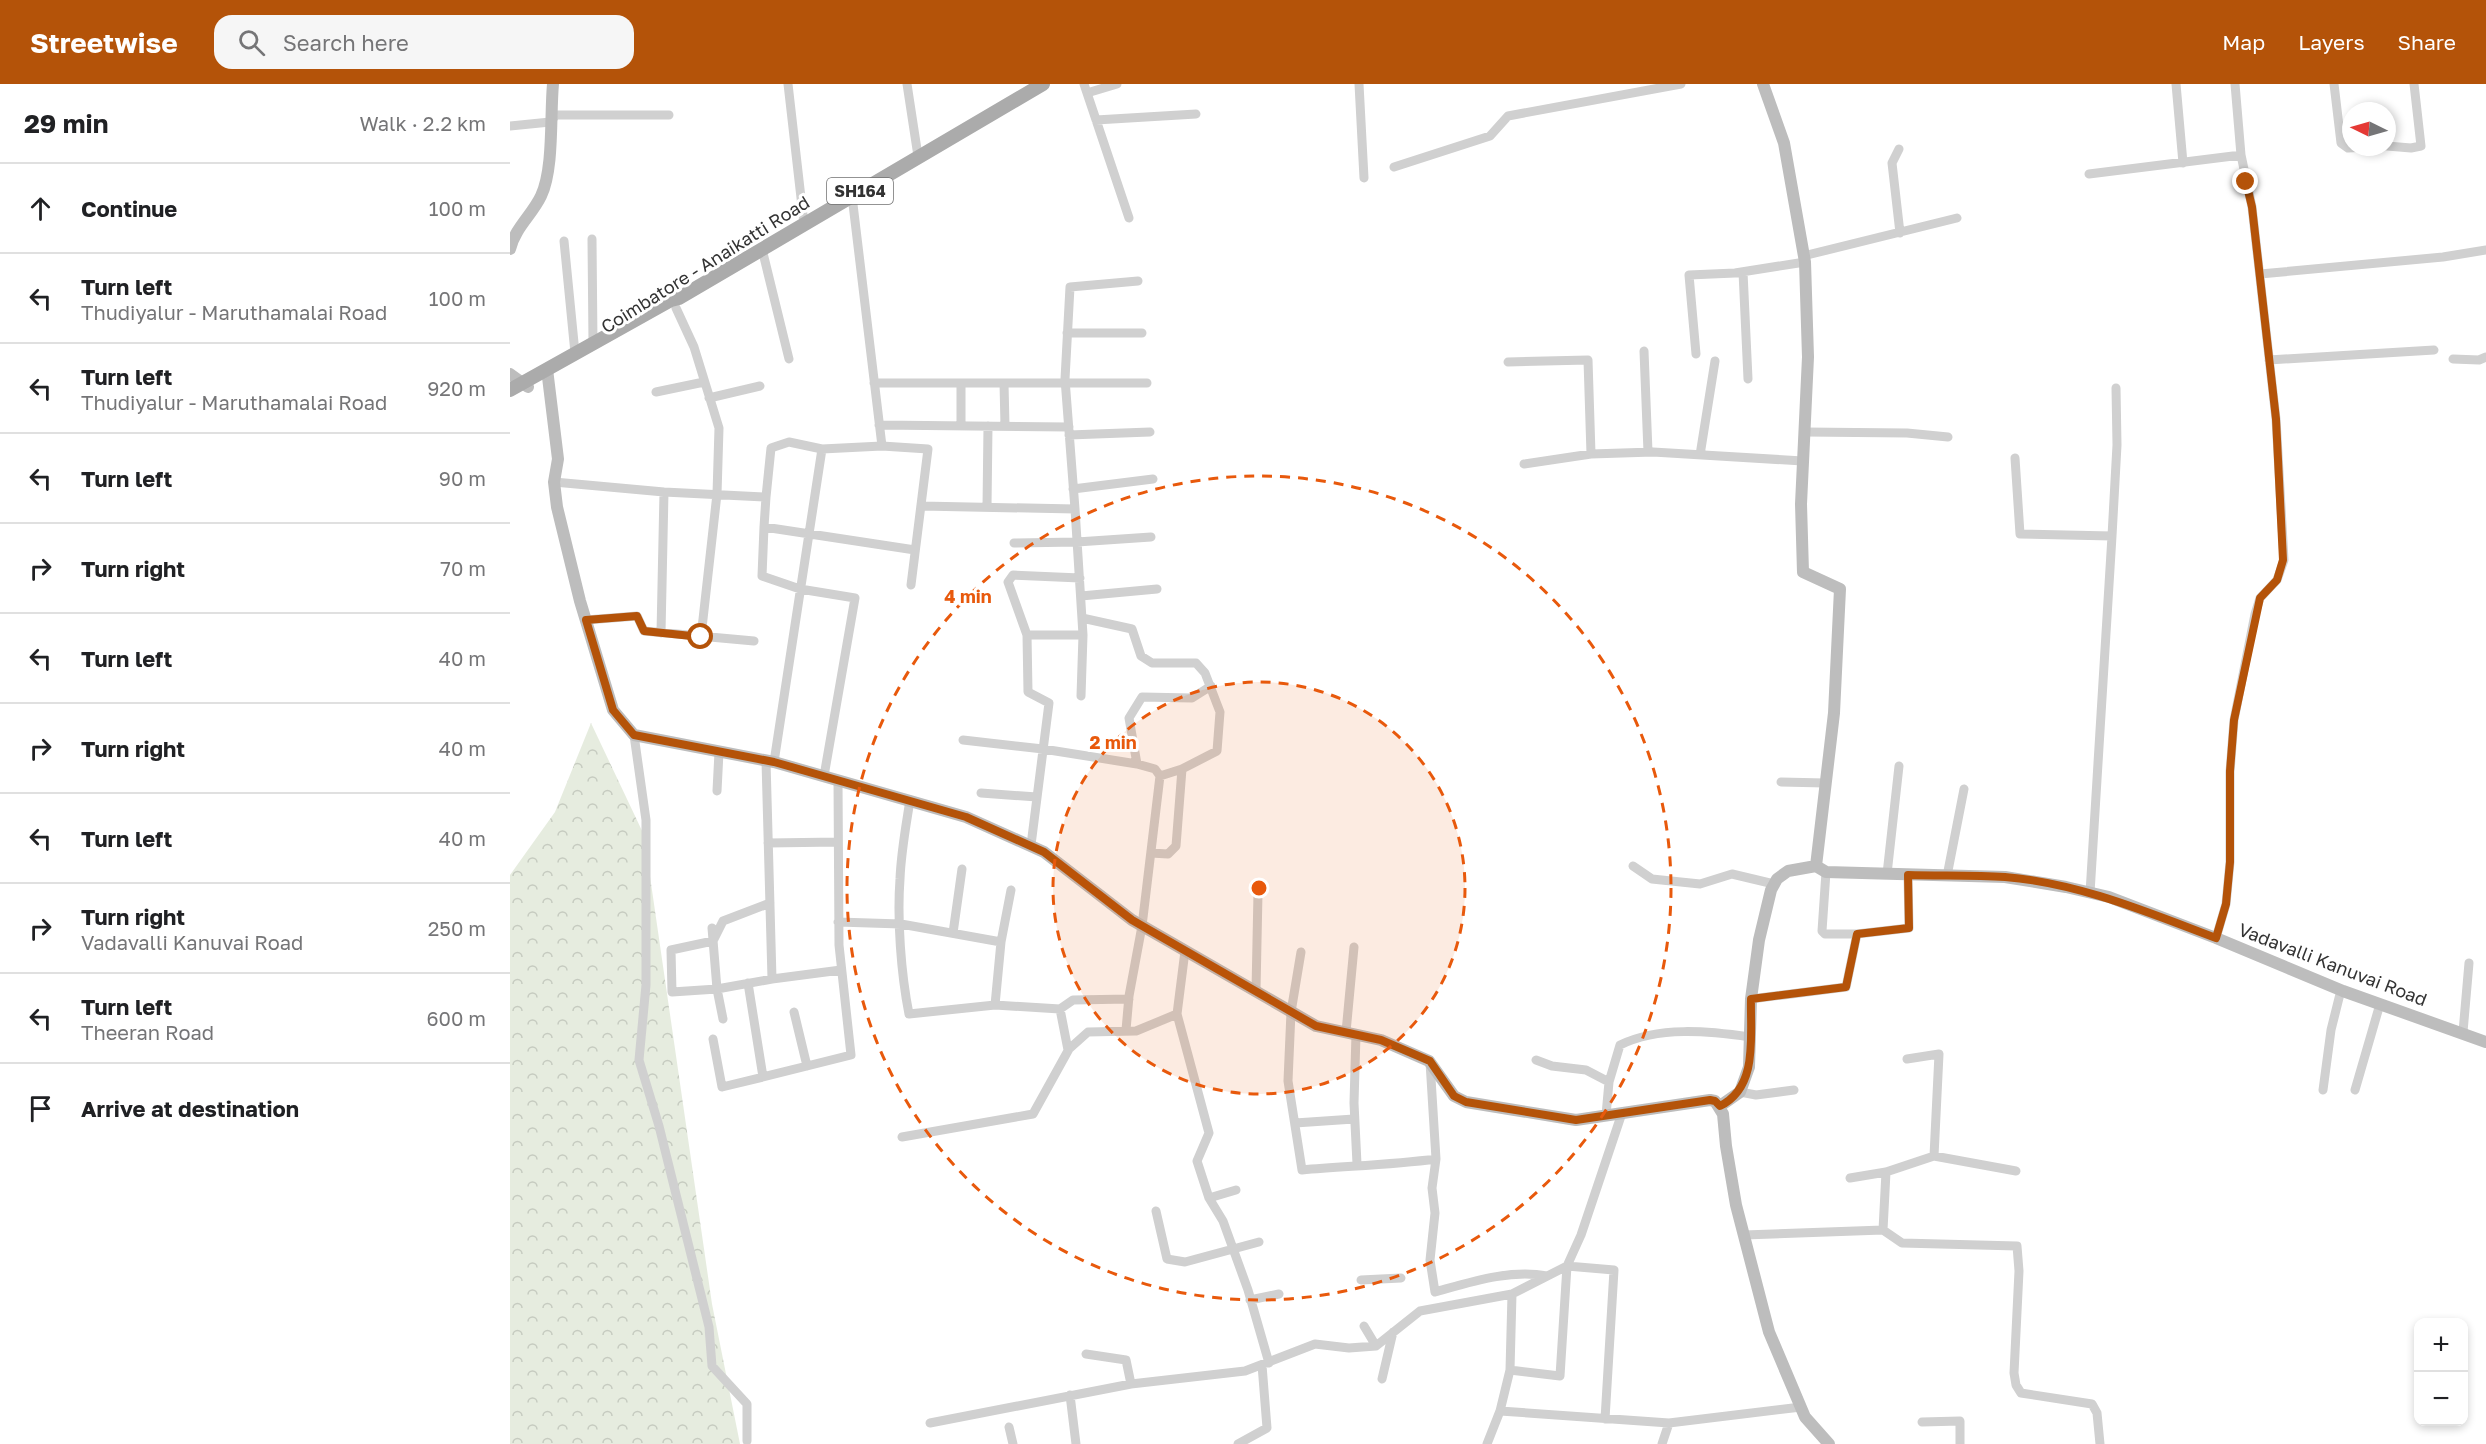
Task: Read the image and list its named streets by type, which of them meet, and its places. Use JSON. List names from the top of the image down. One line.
{"streets":{"main road":["SH164","Coimbatore - Anaikatti Road","Vadavalli Kanuvai Road"]},"north":"left","page":{"header":"Streetwise","search":"Search here","nav":["Map","Layers","Share"],"heading":["29 min","Walk · 2.2 km"],"list":[["Continue","100 m"],["Turn left","Thudiyalur - Maruthamalai Road","100 m"],["Turn left","Thudiyalur - Maruthamalai Road","920 m"],["Turn left","90 m"],["Turn right","70 m"],["Turn left","40 m"],["Turn right","40 m"],["Turn left","40 m"],["Turn right","Vadavalli Kanuvai Road","250 m"],["Turn left","Theeran Road","600 m"],"Arrive at destination"],"map_buttons":["+","−"]},"rings":["4 min","2 min"]}
